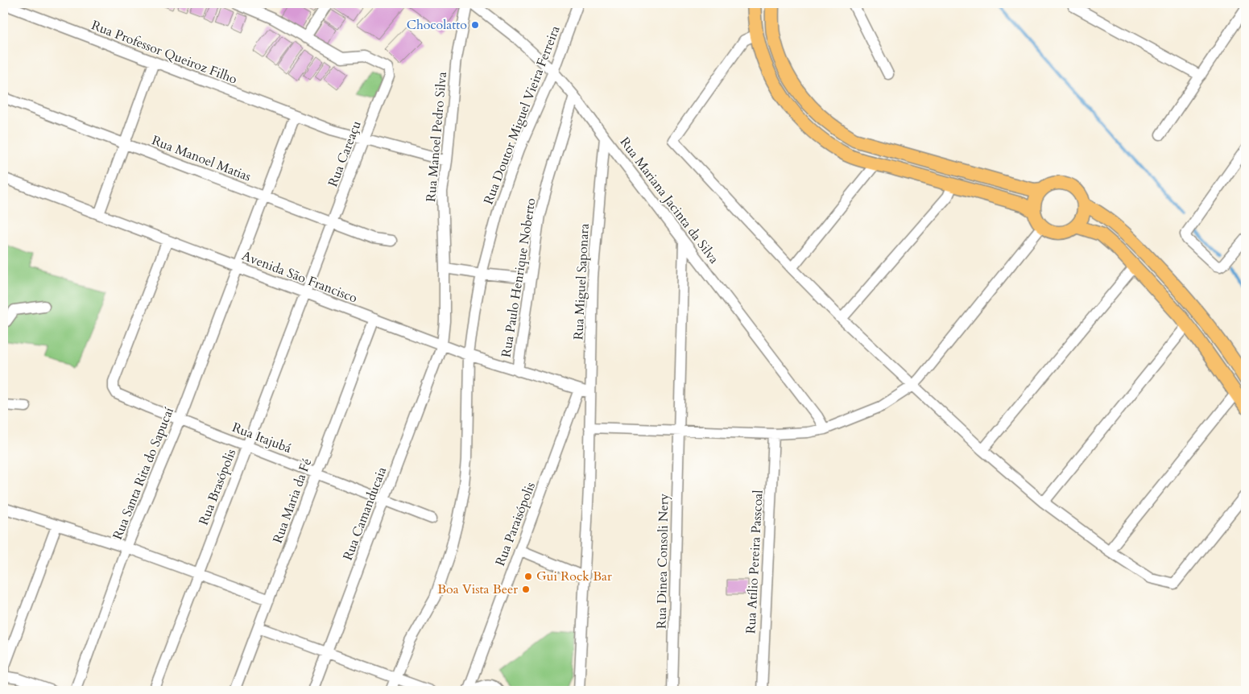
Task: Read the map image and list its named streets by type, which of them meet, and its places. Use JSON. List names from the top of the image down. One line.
{"streets":{"street":["Rua Professor Queiroz Filho","Rua Doutor Miguel Vieira Ferreira","Rua Manoel Pedro Silva","Rua Careaçu","Rua Manoel Matias","Rua Mariana Jacinta da Silva","Avenida São Francisco","Rua Paulo Henrique Noberto","Rua Miguel Saponara","Rua Itajubá","Rua Santa Rita do Sapucaí","Rua Brasópolis","Rua Maria da Fé","Rua Camanducaia","Rua Paraisópolis","Rua Dinea Consoli Nery","Rua Atílio Pereira Passcoal"]},"crossings":[["Rua Professor Queiroz Filho","Rua Manoel Pedro Silva"],["Rua Professor Queiroz Filho","Rua Careaçu"],["Rua Professor Queiroz Filho","Rua Santa Rita do Sapucaí"],["Rua Doutor Miguel Vieira Ferreira","Rua Mariana Jacinta da Silva"],["Rua Doutor Miguel Vieira Ferreira","Avenida São Francisco"],["Rua Manoel Pedro Silva","Rua Mariana Jacinta da Silva"],["Rua Manoel Pedro Silva","Avenida São Francisco"],["Rua Manoel Pedro Silva","Rua Camanducaia"],["Rua Careaçu","Rua Manoel Matias"],["Rua Careaçu","Avenida São Francisco"],["Rua Careaçu","Rua Brasópolis"],["Rua Manoel Matias","Rua Santa Rita do Sapucaí"],["Rua Mariana Jacinta da Silva","Rua Paulo Henrique Noberto"],["Rua Mariana Jacinta da Silva","Rua Miguel Saponara"],["Rua Mariana Jacinta da Silva","Rua Dinea Consoli Nery"],["Avenida São Francisco","Rua Paulo Henrique Noberto"],["Avenida São Francisco","Rua Miguel Saponara"],["Avenida São Francisco","Rua Itajubá"],["Avenida São Francisco","Rua Santa Rita do Sapucaí"],["Avenida São Francisco","Rua Brasópolis"],["Avenida São Francisco","Rua Maria da Fé"],["Avenida São Francisco","Rua Camanducaia"],["Avenida São Francisco","Rua Paraisópolis"],["Rua Itajubá","Rua Santa Rita do Sapucaí"],["Rua Itajubá","Rua Brasópolis"],["Rua Itajubá","Rua Maria da Fé"],["Rua Itajubá","Rua Camanducaia"]],"places":["Chocolatto","Gui Rock Bar","Boa Vista Beer"]}
